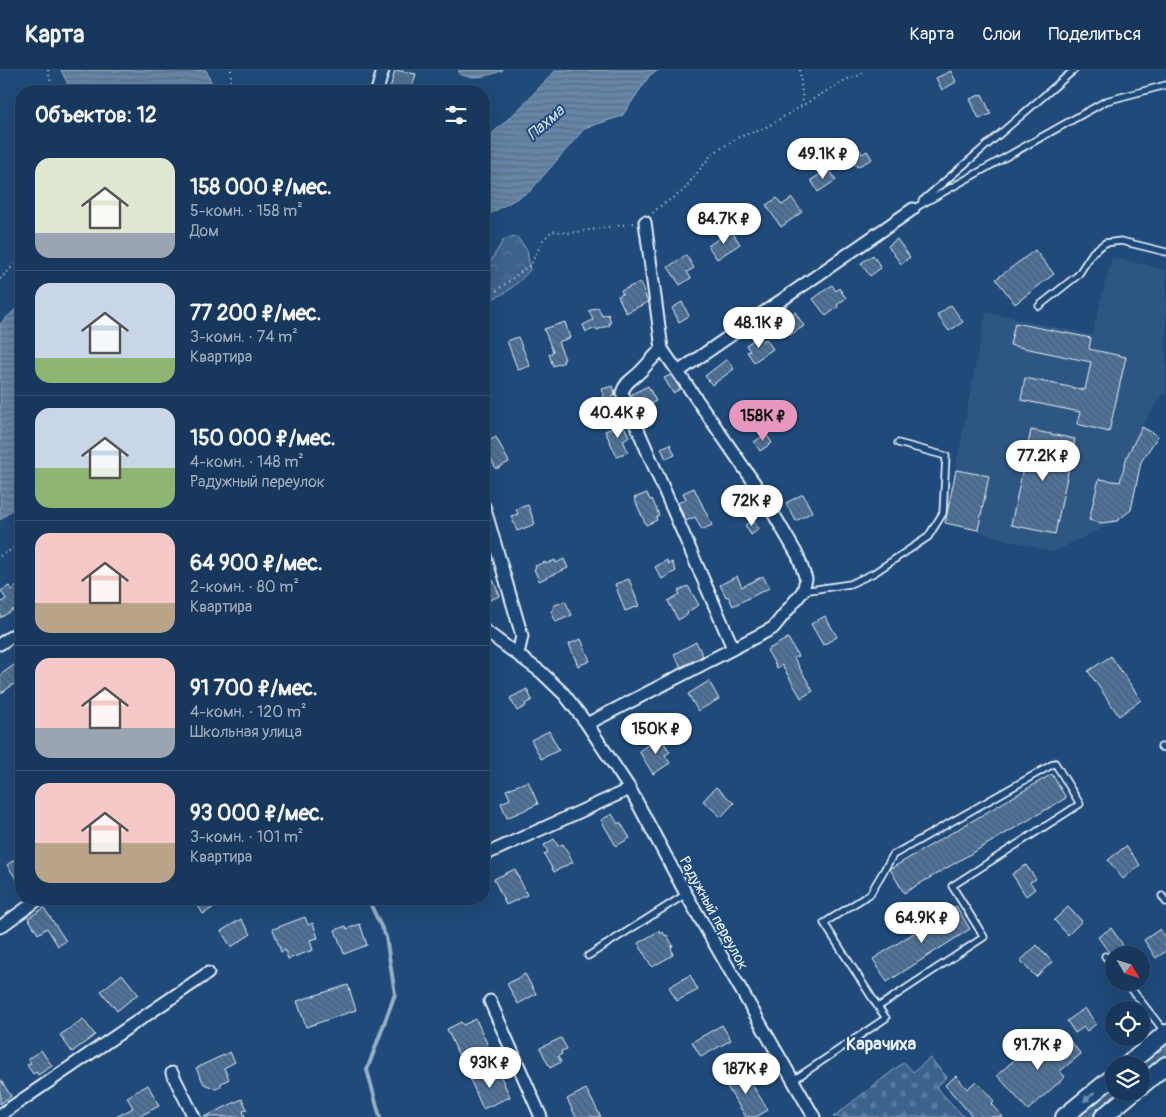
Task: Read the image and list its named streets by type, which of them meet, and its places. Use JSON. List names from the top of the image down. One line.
{"streets":{"street":["Радужный переулок"]},"districts":["Карачиха"],"water":["Пахма"],"north":"bottom right","page":{"header":"Карта","nav":["Карта","Слои","Поделиться"],"heading":"Объектов: 12","price":["49.1K ₽","84.7K ₽","48.1K ₽","40.4K ₽","158K ₽","77.2K ₽","72K ₽","150K ₽","64.9K ₽","91.7K ₽","93K ₽","187K ₽"],"list":[{"name":"158 000 ₽/мес.","note":"5-комн. · 158 m² · Дом"},{"name":"77 200 ₽/мес.","note":"3-комн. · 74 m² · Квартира"},{"name":"150 000 ₽/мес.","note":"4-комн. · 148 m² · Радужный переулок"},{"name":"64 900 ₽/мес.","note":"2-комн. · 80 m² · Квартира"},{"name":"91 700 ₽/мес.","note":"4-комн. · 120 m² · Школьная улица"},{"name":"93 000 ₽/мес.","note":"3-комн. · 101 m² · Квартира"}]}}
